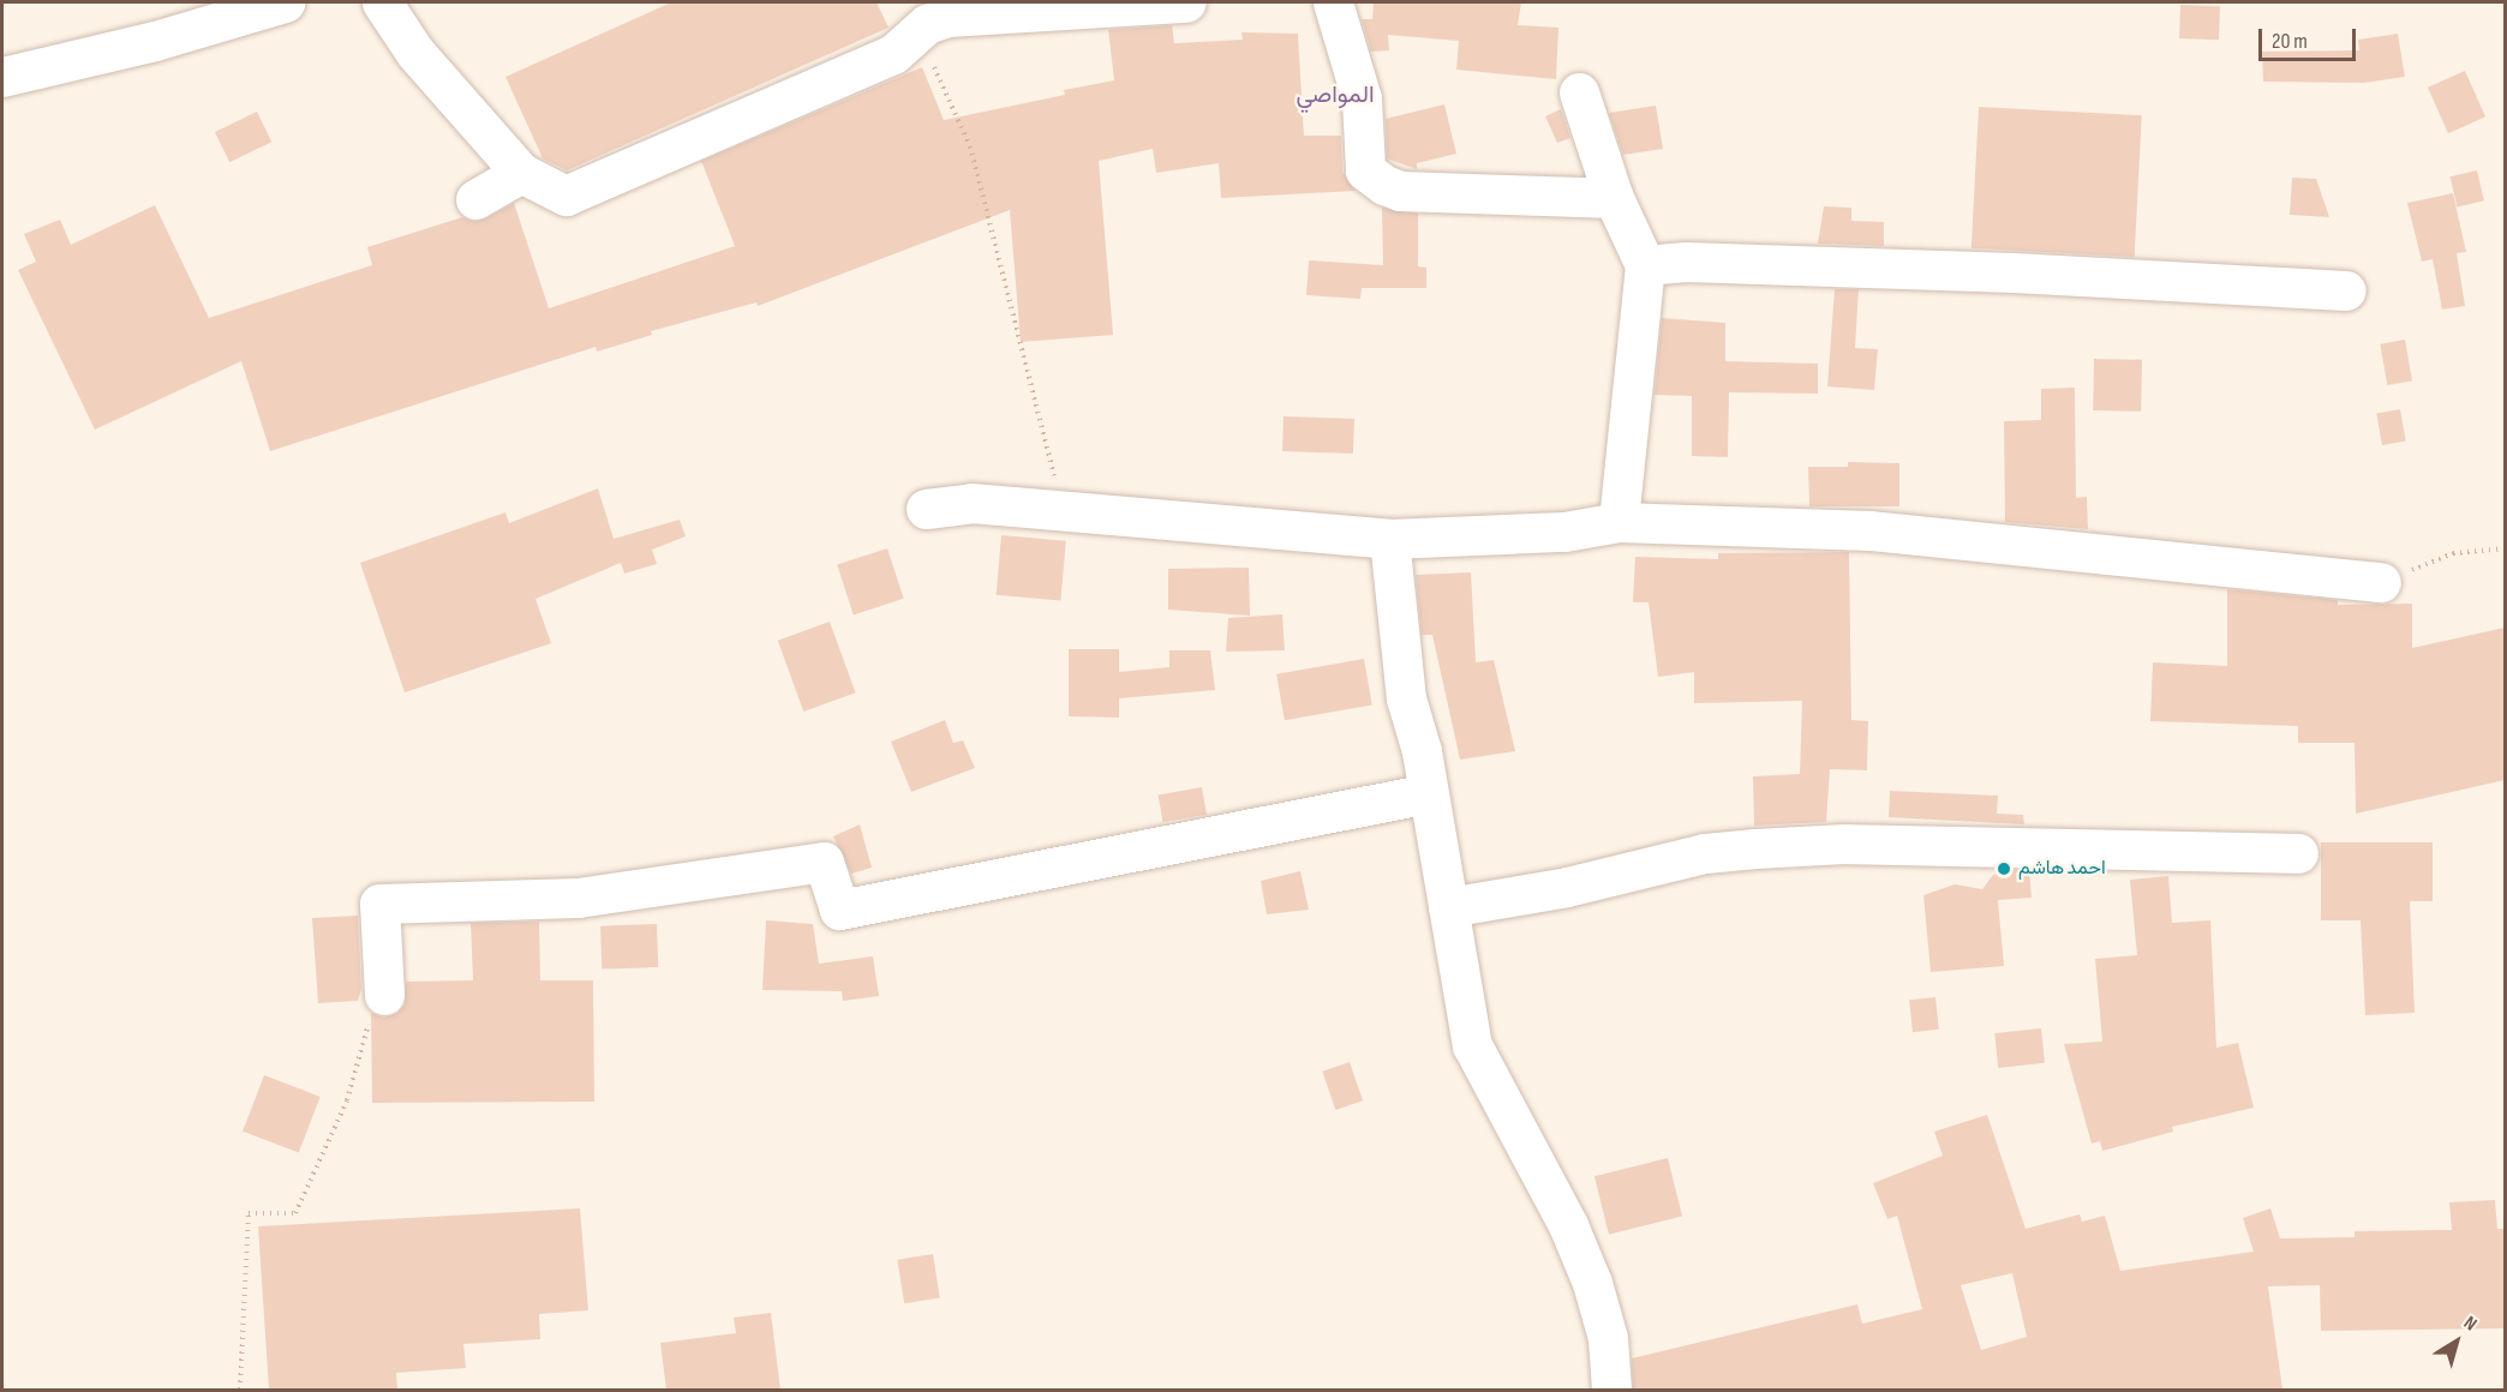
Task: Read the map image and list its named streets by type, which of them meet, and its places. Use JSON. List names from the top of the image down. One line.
{"districts":["المواصي"],"places":["احمد هاشم"],"scale_bar":"20 m","north":"top right"}
